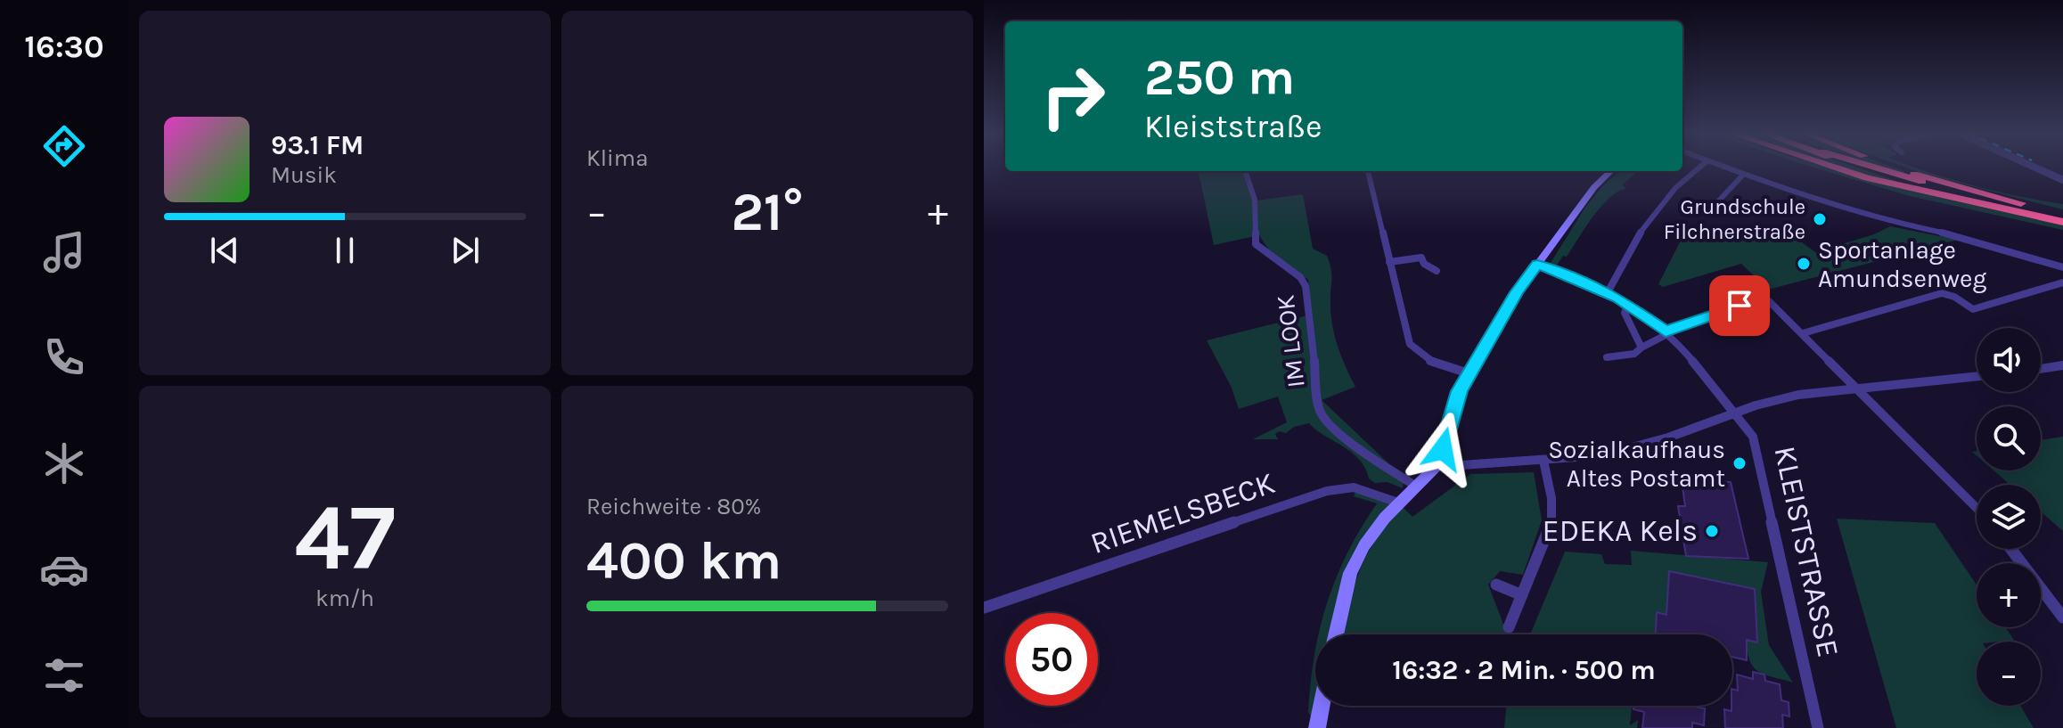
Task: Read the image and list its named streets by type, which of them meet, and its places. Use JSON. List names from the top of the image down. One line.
{"streets":{"street":["IM LOOK","RIEMELSBECK","KLEISTSTRASSE"]},"places":["Grundschule Filchnerstraße","Sportanlage Amundsenweg","Sozialkaufhaus Altes Postamt","EDEKA Kels"],"page":{"tabs":"16:30","tile":["Klima",["47","km/h"],["Reichweite · 80%","400 km"]],"turn":["250 m","Kleiststraße"],"song":["93.1 FM","Musik"],"heat":["−","21°","+"],"map_buttons":["+","−"],"limit":"50","trip":"16:32 · 2 Min. · 500 m"}}
